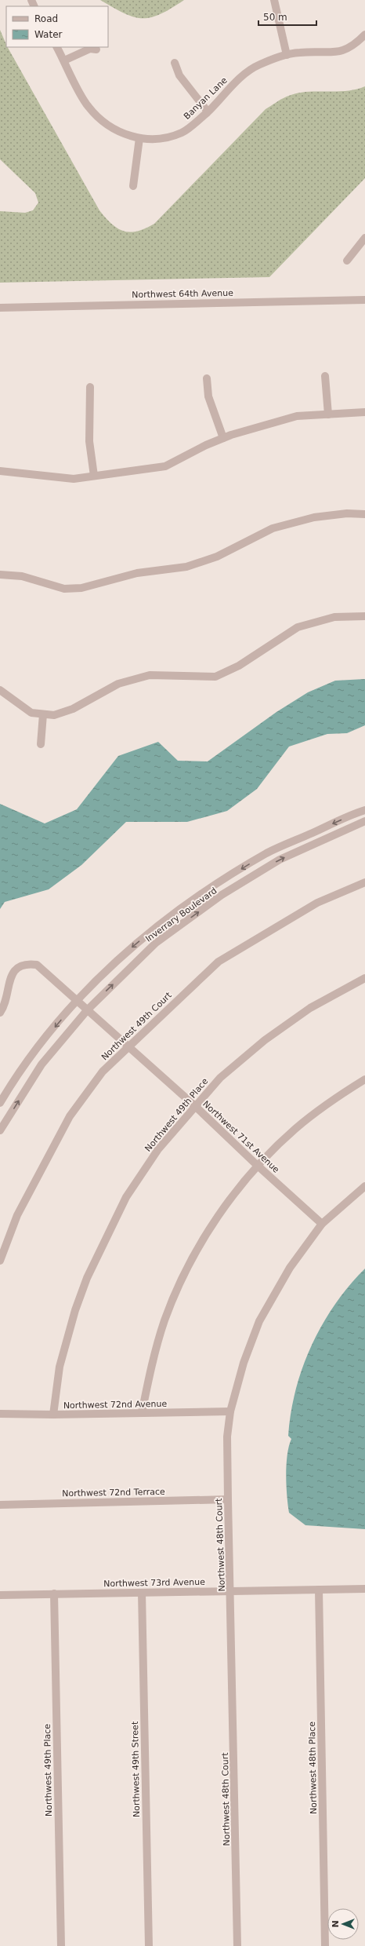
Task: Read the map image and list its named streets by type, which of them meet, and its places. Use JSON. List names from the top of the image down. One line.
{"streets":{"street":["Banyan Lane","Northwest 64th Avenue","Inverrary Boulevard","Northwest 49th Court","Northwest 49th Place","Northwest 71st Avenue","Northwest 72nd Avenue","Northwest 72nd Terrace","Northwest 48th Court","Northwest 73rd Avenue","Northwest 48th Place","Northwest 49th Street"]},"crossings":[["Inverrary Boulevard","Northwest 71st Avenue"],["Northwest 49th Court","Northwest 71st Avenue"],["Northwest 49th Place","Northwest 71st Avenue"],["Northwest 49th Place","Northwest 72nd Avenue"],["Northwest 49th Place","Northwest 73rd Avenue"],["Northwest 71st Avenue","Northwest 48th Court"],["Northwest 72nd Avenue","Northwest 48th Court"],["Northwest 72nd Terrace","Northwest 48th Court"],["Northwest 48th Court","Northwest 73rd Avenue"],["Northwest 73rd Avenue","Northwest 48th Place"],["Northwest 73rd Avenue","Northwest 49th Street"]],"legend":["Road","Water"],"scale_bar":"50 m","north":"left"}
